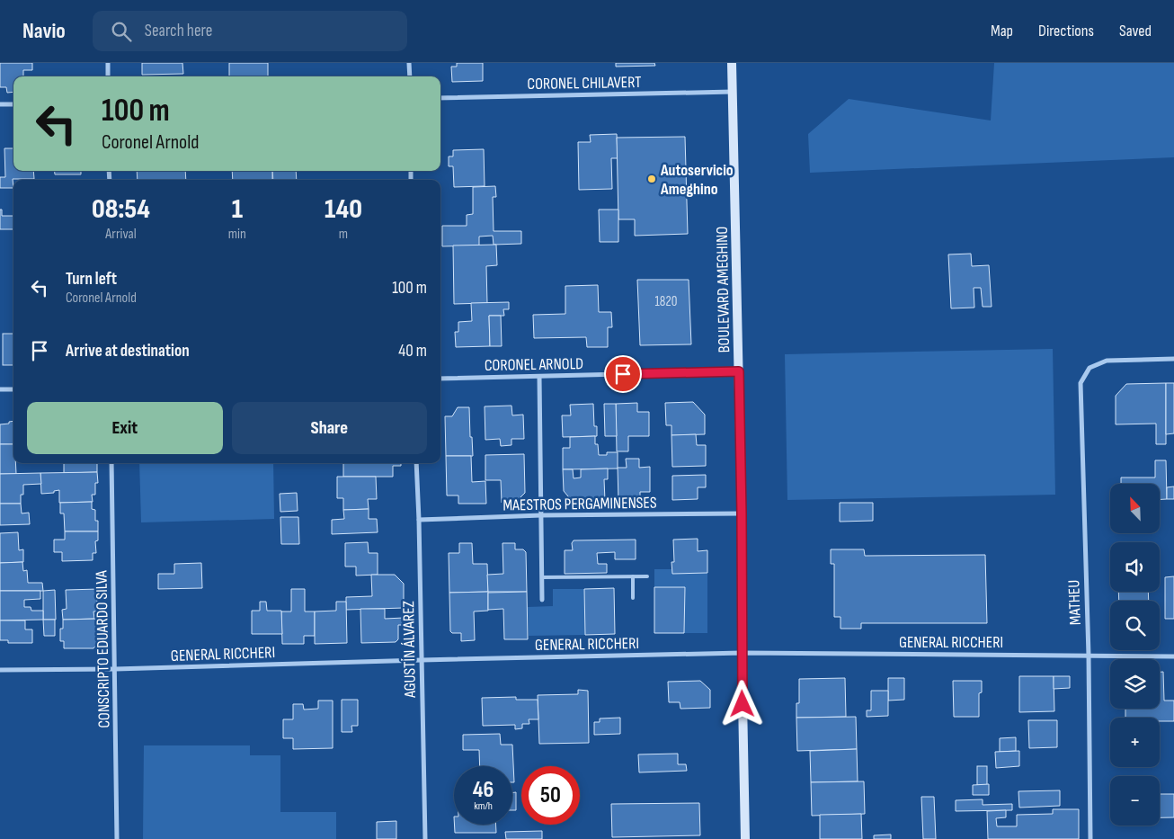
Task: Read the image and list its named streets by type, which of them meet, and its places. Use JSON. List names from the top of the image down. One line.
{"streets":{"main road":["BOULEVARD AMEGHINO"],"street":["CORONEL CHILAVERT","CORONEL ARNOLD","MAESTROS PERGAMINENSES","MATHEU","GENERAL RICCHERI","CONSCRIPTO EDUARDO SILVA","AGUSTÍN ÁLVAREZ"]},"crossings":[["CORONEL CHILAVERT","BOULEVARD AMEGHINO"],["BOULEVARD AMEGHINO","CORONEL ARNOLD"],["BOULEVARD AMEGHINO","MAESTROS PERGAMINENSES"],["BOULEVARD AMEGHINO","GENERAL RICCHERI"],["MAESTROS PERGAMINENSES","AGUSTÍN ÁLVAREZ"],["MATHEU","GENERAL RICCHERI"],["GENERAL RICCHERI","CONSCRIPTO EDUARDO SILVA"],["GENERAL RICCHERI","AGUSTÍN ÁLVAREZ"]],"places":["Autoservicio Ameghino"],"house_numbers":["1820"],"north":"top left","page":{"header":"Navio","search":"Search here","nav":["Map","Directions","Saved"],"turn":["100 m","Coronel Arnold"],"eta":["08:54","Arrival","1","min","140","m"],"list":[{"name":"Turn left","note":"Coronel Arnold","value":"100 m"},{"name":"Arrive at destination","value":"40 m"}],"buttons":["Exit","Share"],"map_buttons":["+","−"],"speed":"46 km/h","limit":"50"}}
